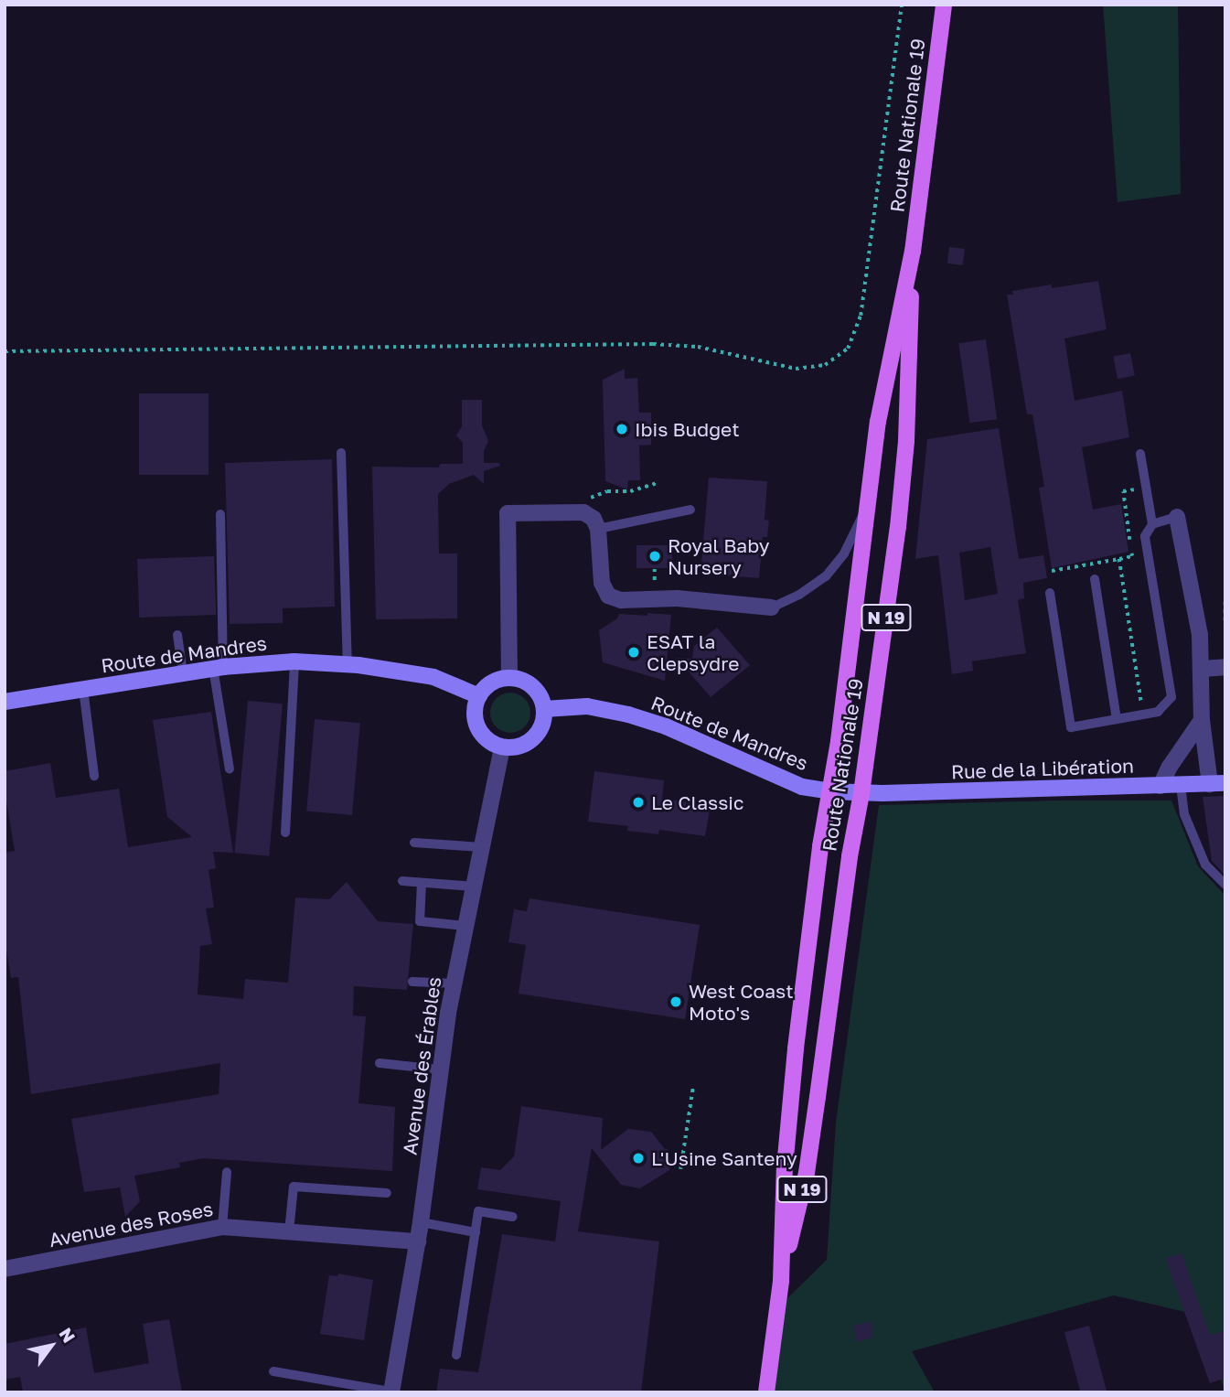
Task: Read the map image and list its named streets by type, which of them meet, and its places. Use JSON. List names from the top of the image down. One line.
{"streets":{"main road":["Route Nationale 19","N 19"],"street":["Route de Mandres","Rue de la Libération","Avenue des Érables","Avenue des Roses"]},"crossings":[["Route Nationale 19","Route de Mandres"],["Route Nationale 19","Rue de la Libération"],["Route de Mandres","Rue de la Libération"],["Route de Mandres","Avenue des Érables"],["Avenue des Érables","Avenue des Roses"]],"places":["Ibis Budget","Royal Baby Nursery","ESAT la Clepsydre","Le Classic","West Coast Moto's","L'Usine Santeny"],"north":"top right"}
